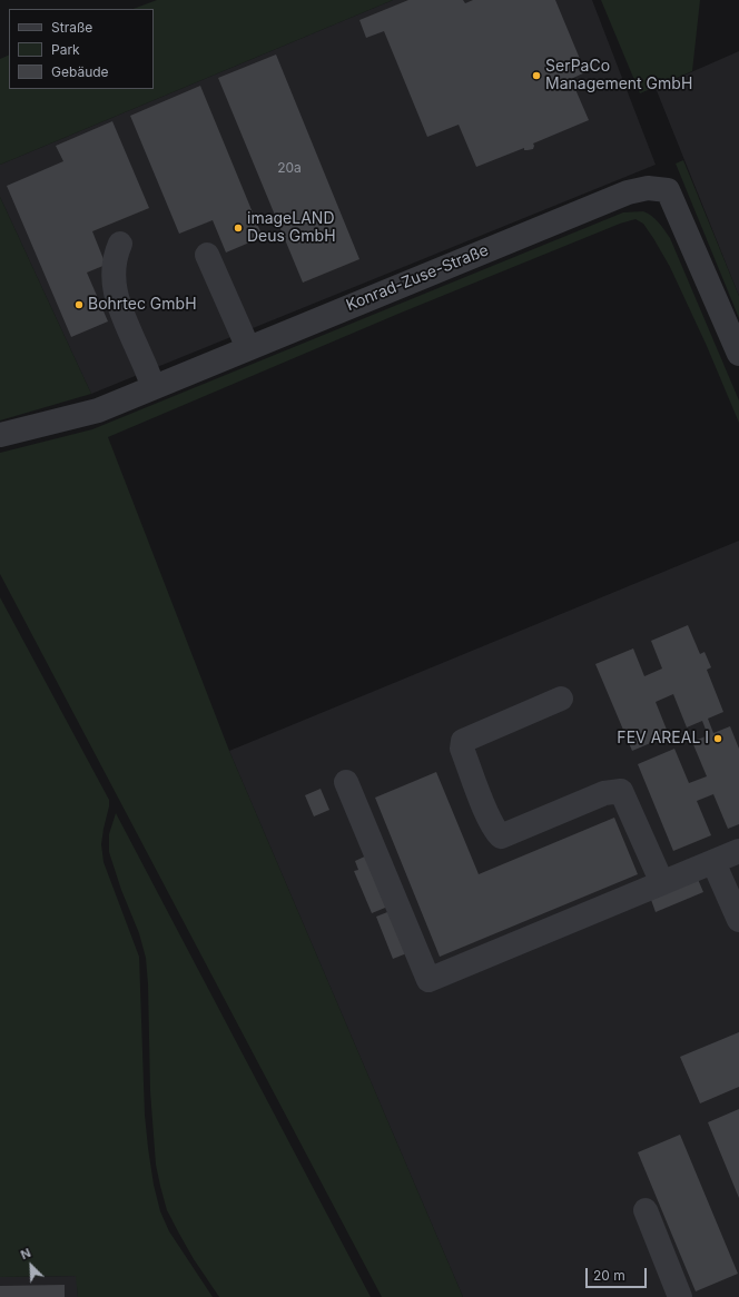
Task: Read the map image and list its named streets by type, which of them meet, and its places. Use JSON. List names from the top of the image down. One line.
{"streets":{"street":["Konrad-Zuse-Straße"]},"places":["SerPaCo Management GmbH","imageLAND Deus GmbH","Bohrtec GmbH","FEV AREAL I"],"house_numbers":["20a"],"legend":["Straße","Park","Gebäude"],"scale_bar":"20 m","north":"top left"}
